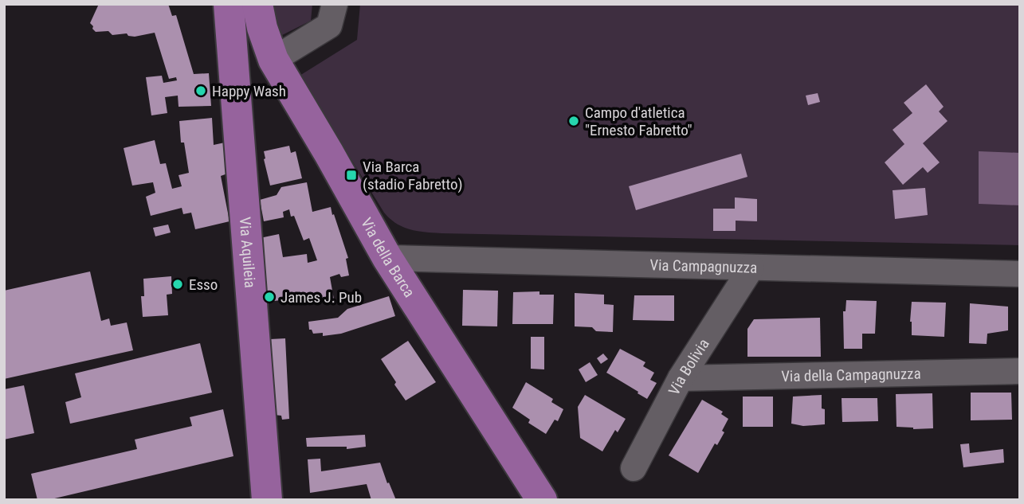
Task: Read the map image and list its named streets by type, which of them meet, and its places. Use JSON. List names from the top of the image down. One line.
{"streets":{"main road":["Via Aquileia","Via della Barca"],"street":["Via Campagnuzza","Via Bolivia","Via della Campagnuzza"]},"crossings":[["Via della Barca","Via Campagnuzza"],["Via Campagnuzza","Via Bolivia"],["Via Bolivia","Via della Campagnuzza"]],"places":{"other":["Happy Wash","Campo d'atletica \"Ernesto Fabretto\"","Esso","James J. Pub"],"transit":["Via Barca (stadio Fabretto)"]}}
